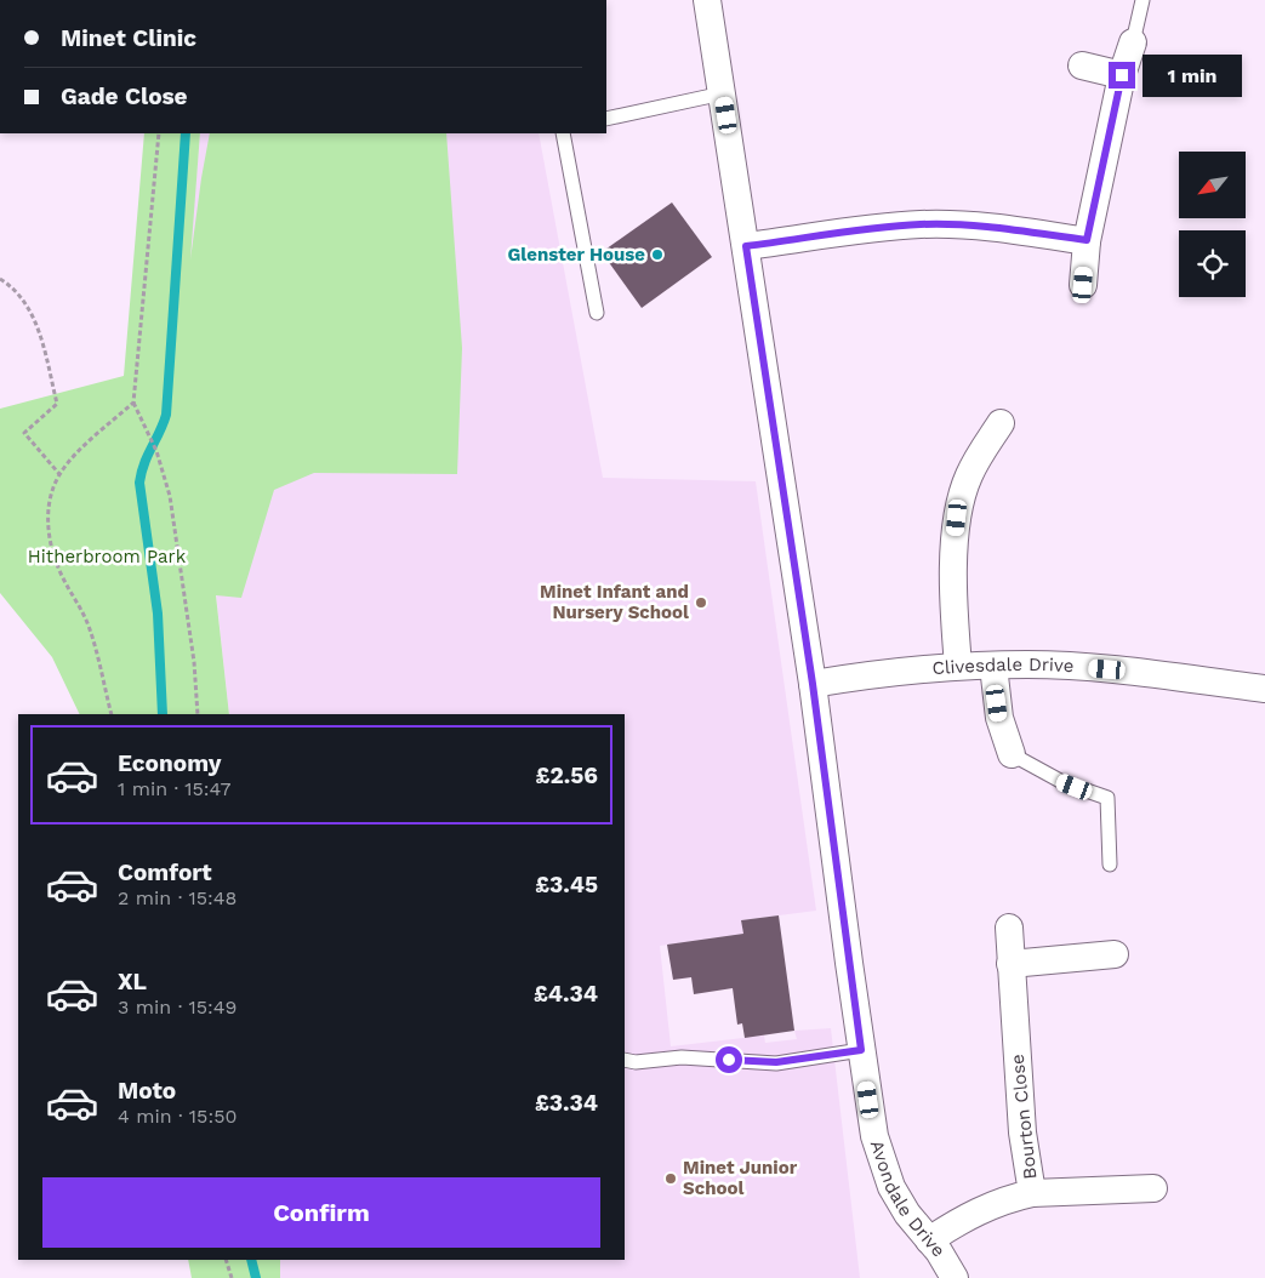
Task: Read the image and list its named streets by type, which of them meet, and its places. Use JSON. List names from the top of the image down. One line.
{"streets":{"street":["Clivesdale Drive","Bourton Close","Avondale Drive"]},"crossings":[["Clivesdale Drive","Avondale Drive"],["Bourton Close","Avondale Drive"]],"parks":["Hitherbroom Park"],"places":["Glenster House","Minet Infant and Nursery School","Minet Junior School"],"north":"bottom left","page":{"banner":["Minet Clinic","Gade Close"],"bubble":"1 min","list":[{"name":"Economy","note":"1 min · 15:47","value":"£2.56"},{"name":"Comfort","note":"2 min · 15:48","value":"£3.45"},{"name":"XL","note":"3 min · 15:49","value":"£4.34"},{"name":"Moto","note":"4 min · 15:50","value":"£3.34"}],"buttons":"Confirm"}}
